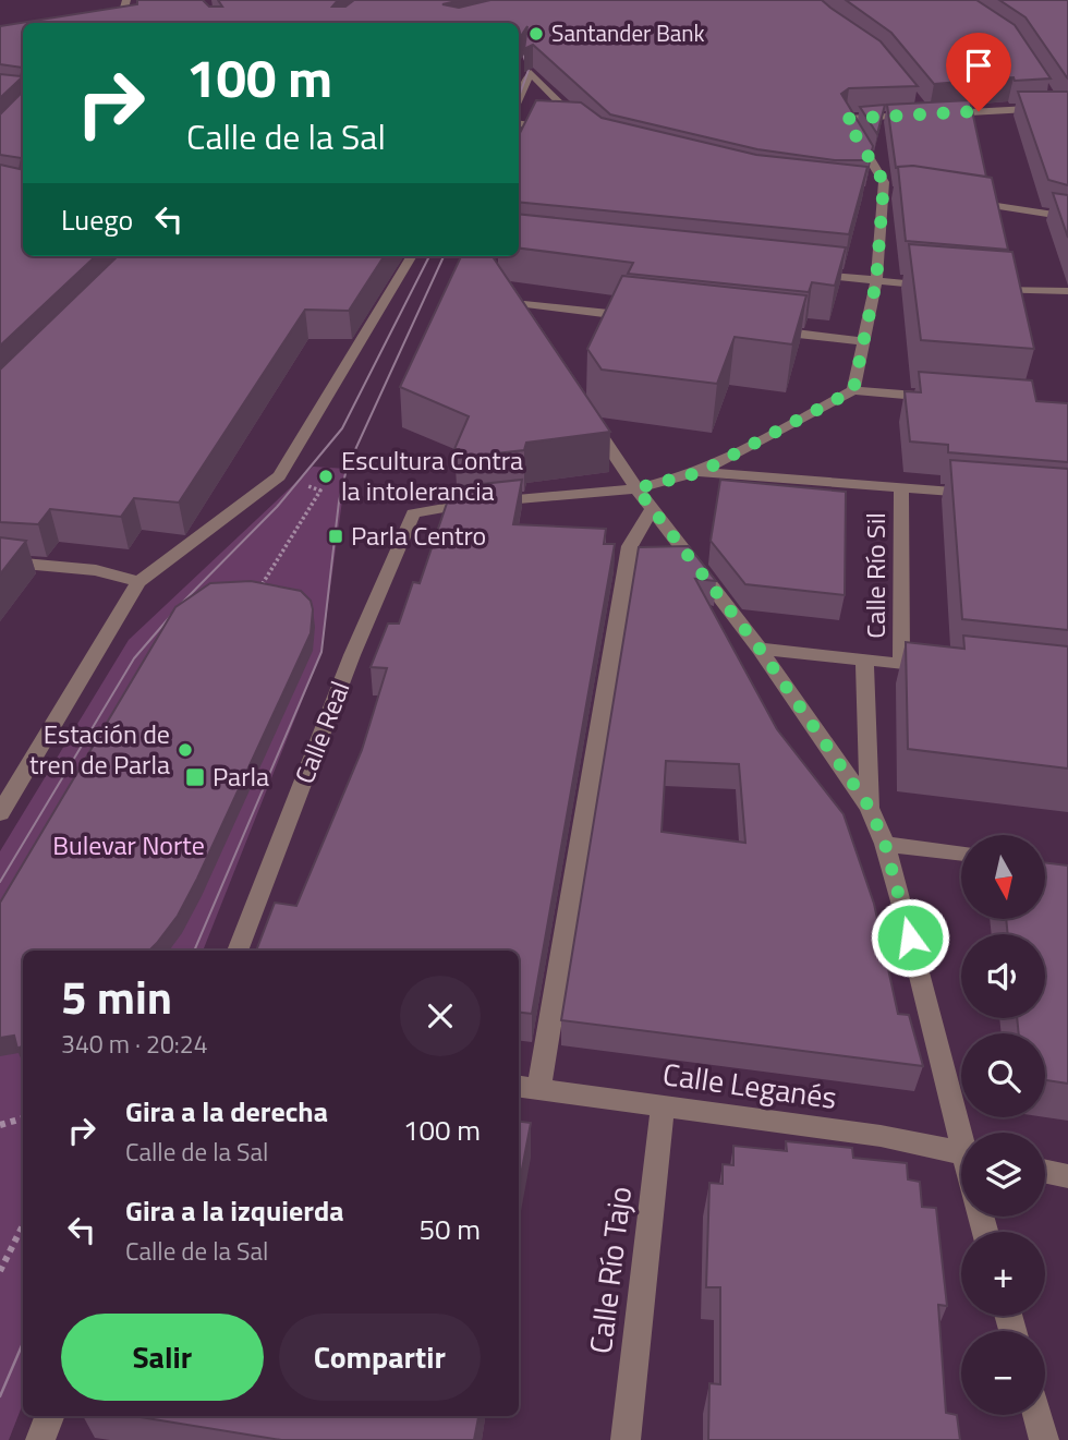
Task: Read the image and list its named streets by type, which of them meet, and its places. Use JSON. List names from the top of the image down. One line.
{"streets":{"street":["Calle Río Sil","Calle Real","Calle Leganés","Calle Río Tajo"]},"crossings":[["Calle Leganés","Calle Río Tajo"]],"parks":["Bulevar Norte"],"places":{"other":["Santander Bank","Escultura Contra la intolerancia","Estación de tren de Parla"],"transit":["Parla Centro","Parla"]},"north":"bottom","page":{"turn":["100 m","Calle de la Sal"],"then":"Luego","map_buttons":["+","−"],"heading":["5 min","340 m · 20:24"],"list":[{"name":"Gira a la derecha","note":"Calle de la Sal","value":"100 m"},{"name":"Gira a la izquierda","note":"Calle de la Sal","value":"50 m"}],"buttons":["Salir","Compartir"]}}
